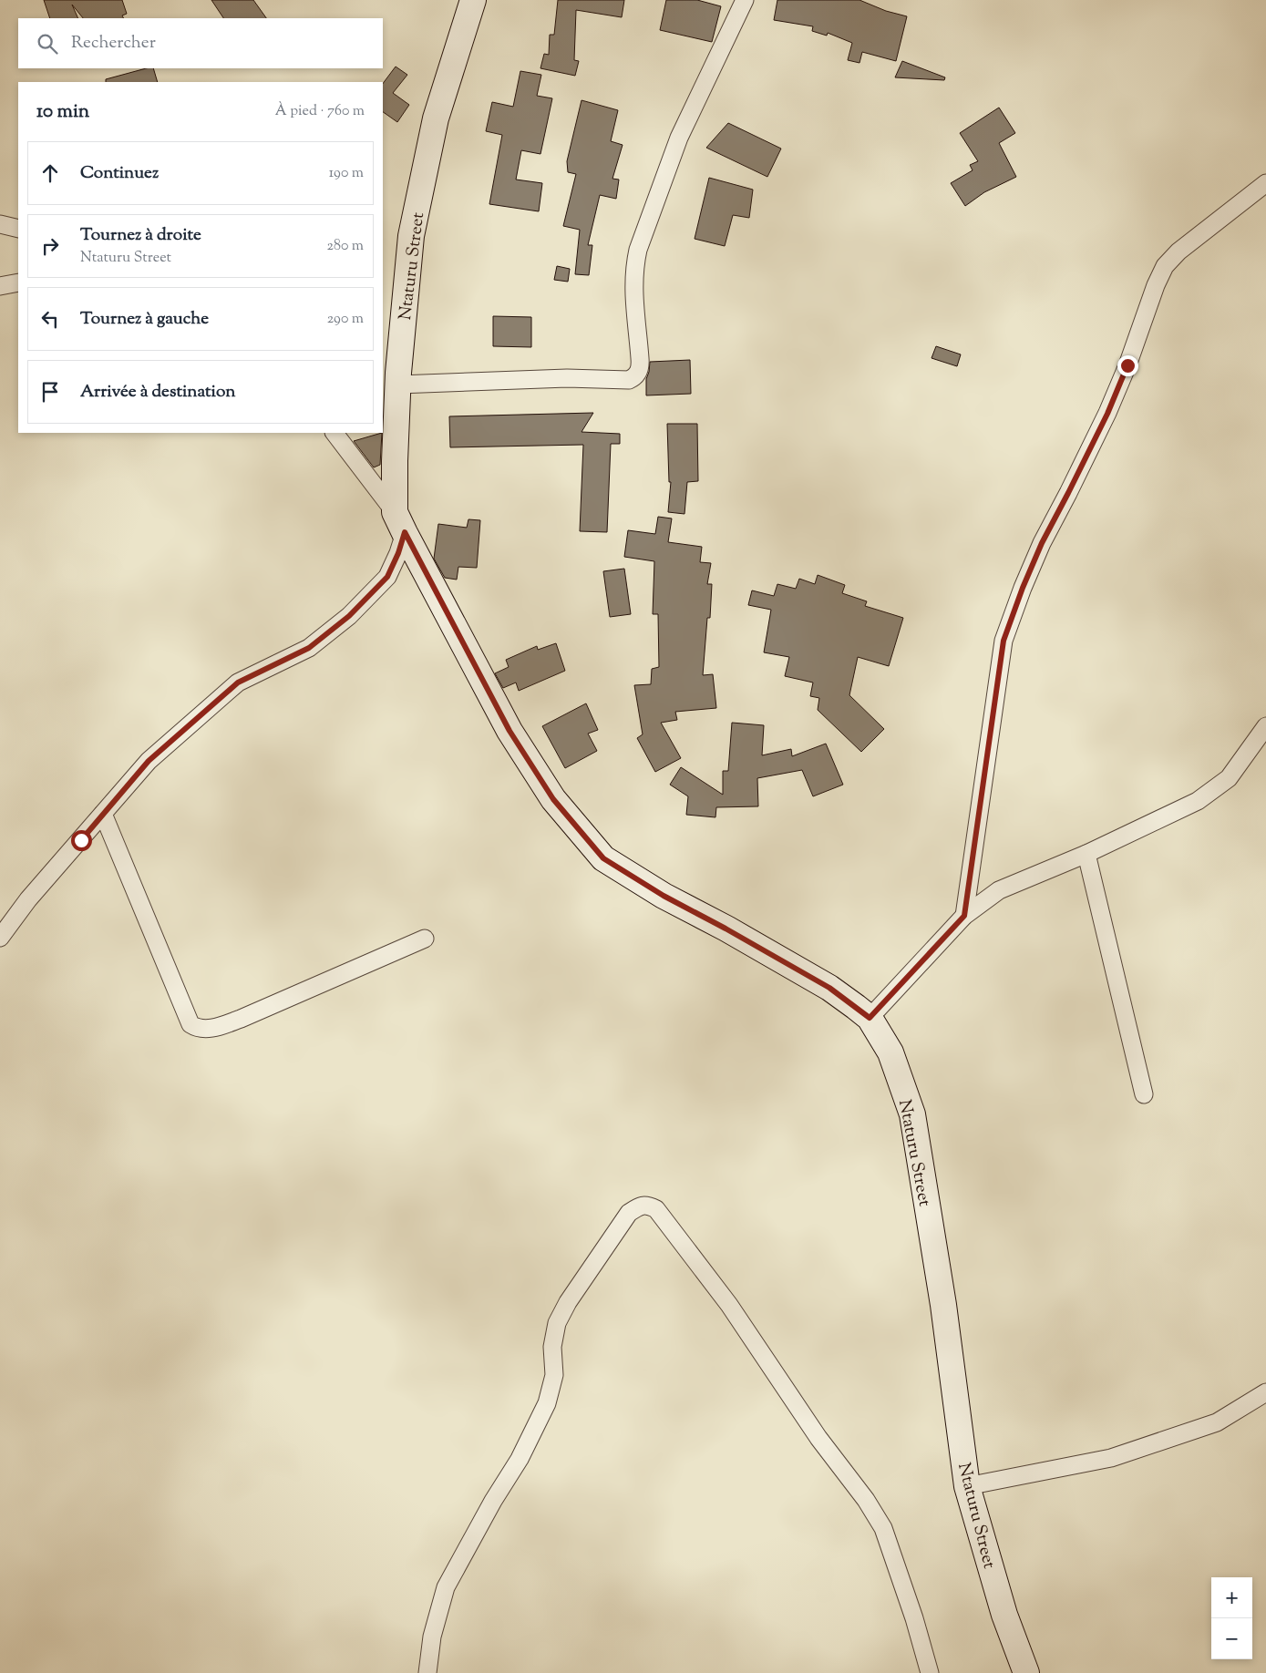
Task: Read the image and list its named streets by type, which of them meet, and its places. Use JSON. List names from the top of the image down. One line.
{"streets":{"street":["Ntaturu Street"]},"page":{"search":"Rechercher","heading":["10 min","À pied · 760 m"],"list":[["Continuez","190 m"],["Tournez à droite","Ntaturu Street","280 m"],["Tournez à gauche","290 m"],"Arrivée à destination"],"map_buttons":["+","−"]}}
